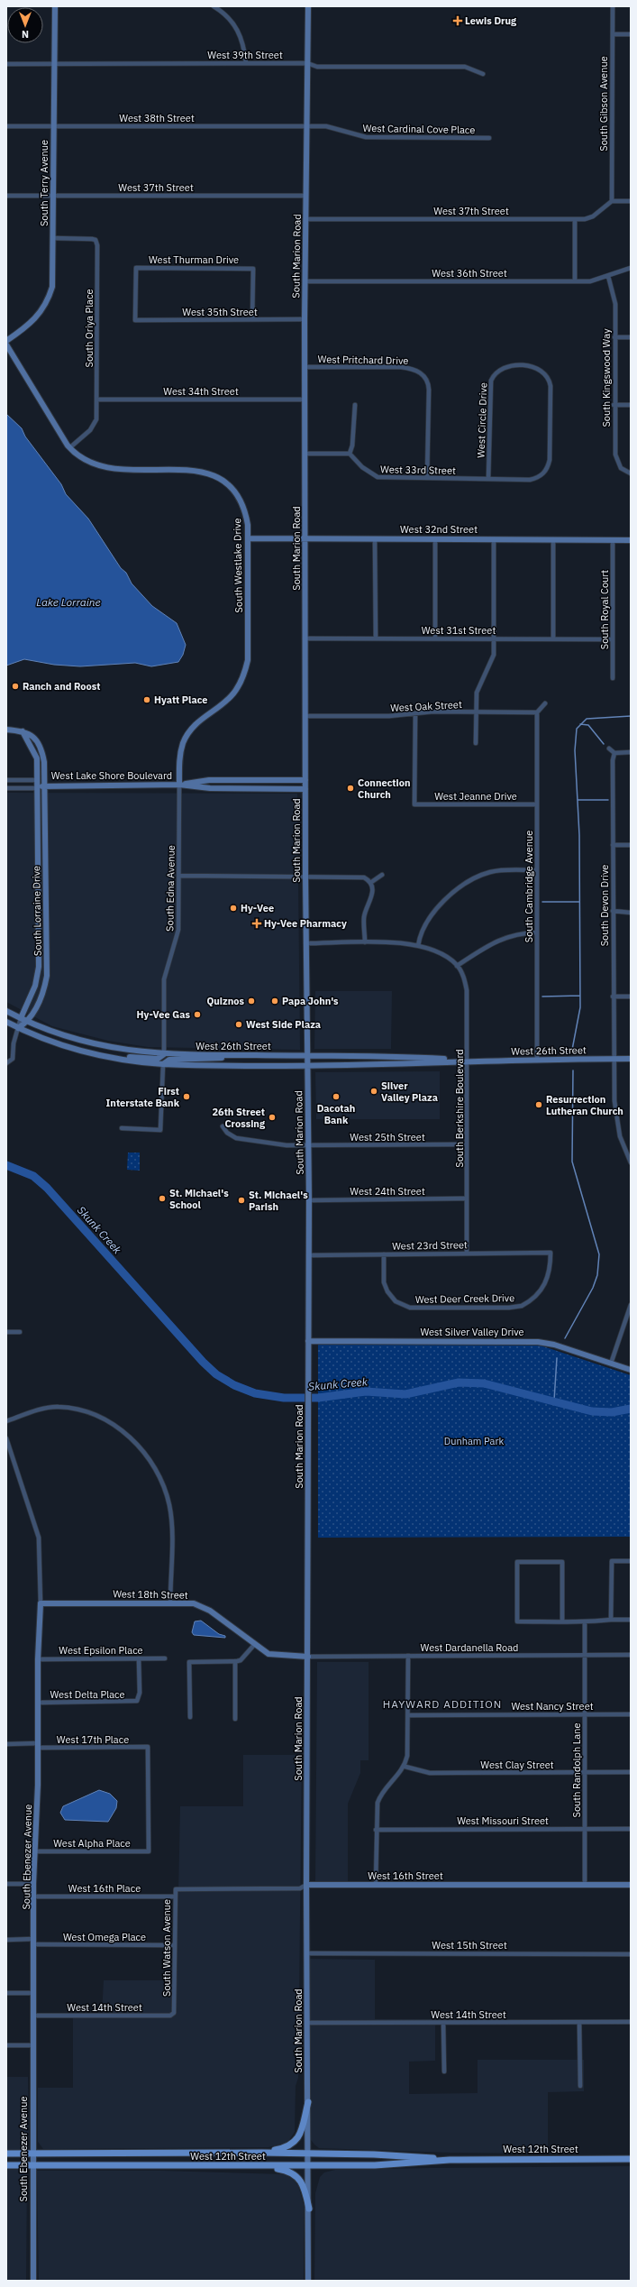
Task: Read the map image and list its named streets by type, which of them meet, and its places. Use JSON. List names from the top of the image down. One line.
{"streets":{"main road":["West 12th Street"],"street":["West 39th Street","South Gibson Avenue","West 38th Street","West Cardinal Cove Place","South Terry Avenue","West 37th Street","South Marion Road","West Thurman Drive","West 36th Street","West 35th Street","South Oriya Place","West Pritchard Drive","South Kingswood Way","West 34th Street","West Circle Drive","West 33rd Street","West 32nd Street","South Westlake Drive","South Royal Court","West 31st Street","West Oak Street","West Lake Shore Boulevard","West Jeanne Drive","South Cambridge Avenue","South Edna Avenue","South Devon Drive","South Lorraine Drive","West 26th Street","South Berkshire Boulevard","West 25th Street","West 24th Street","West 23rd Street","West Deer Creek Drive","West Silver Valley Drive","West 18th Street","West Dardanella Road","West Epsilon Place","West Delta Place","West Nancy Street","West 17th Place","West Clay Street","South Randolph Lane","West Missouri Street","West Alpha Place","South Ebenezer Avenue","West 16th Street","West 16th Place","West Omega Place","West 15th Street","South Watson Avenue","West 14th Street"]},"crossings":[["West 39th Street","South Terry Avenue"],["West 39th Street","South Marion Road"],["South Gibson Avenue","West 37th Street"],["West 38th Street","West Cardinal Cove Place"],["West 38th Street","South Terry Avenue"],["West 38th Street","South Marion Road"],["West Cardinal Cove Place","South Marion Road"],["South Terry Avenue","West 37th Street"],["South Terry Avenue","South Oriya Place"],["West 37th Street","South Marion Road"],["South Marion Road","West 36th Street"],["South Marion Road","West 35th Street"],["South Marion Road","West Pritchard Drive"],["South Marion Road","West 34th Street"],["South Marion Road","West 32nd Street"],["South Marion Road","West 31st Street"],["South Marion Road","West Oak Street"],["South Marion Road","West Lake Shore Boulevard"],["South Marion Road","West 26th Street"],["South Marion Road","West 25th Street"],["South Marion Road","West 24th Street"],["South Marion Road","West 23rd Street"],["South Marion Road","West Silver Valley Drive"],["South Marion Road","West 18th Street"],["South Marion Road","West Dardanella Road"],["South Marion Road","West 16th Street"],["South Marion Road","West 15th Street"],["South Marion Road","West 14th Street"],["South Marion Road","West 12th Street"],["West Thurman Drive","West 35th Street"],["West 36th Street","South Kingswood Way"],["South Oriya Place","West 34th Street"],["South Oriya Place","South Westlake Drive"],["West Pritchard Drive","West 33rd Street"],["West Circle Drive","West 33rd Street"],["West 32nd Street","South Westlake Drive"],["West 32nd Street","South Royal Court"],["South Westlake Drive","West Lake Shore Boulevard"],["South Westlake Drive","South Edna Avenue"],["South Royal Court","West 31st Street"],["West Oak Street","West Jeanne Drive"],["West Oak Street","South Cambridge Avenue"],["West Lake Shore Boulevard","South Edna Avenue"],["West Lake Shore Boulevard","South Lorraine Drive"],["West Jeanne Drive","South Cambridge Avenue"],["South Cambridge Avenue","West 26th Street"],["South Edna Avenue","West 26th Street"],["South Devon Drive","West 26th Street"],["South Lorraine Drive","West 26th Street"],["West 26th Street","South Berkshire Boulevard"],["South Berkshire Boulevard","West 25th Street"],["South Berkshire Boulevard","West 24th Street"],["South Berkshire Boulevard","West 23rd Street"],["West 23rd Street","West Deer Creek Drive"],["West 18th Street","West Dardanella Road"],["West 18th Street","South Ebenezer Avenue"],["West Dardanella Road","South Randolph Lane"],["West Epsilon Place","West Delta Place"],["West Epsilon Place","South Ebenezer Avenue"],["West Delta Place","South Ebenezer Avenue"],["West Nancy Street","South Randolph Lane"],["West 17th Place","West Alpha Place"],["West 17th Place","South Ebenezer Avenue"],["West Clay Street","South Randolph Lane"],["South Randolph Lane","West Missouri Street"],["South Randolph Lane","West 16th Street"],["West Alpha Place","South Ebenezer Avenue"],["South Ebenezer Avenue","West 16th Place"],["South Ebenezer Avenue","West Omega Place"],["South Ebenezer Avenue","West 14th Street"],["South Ebenezer Avenue","West 12th Street"],["West 16th Street","South Watson Avenue"],["West 16th Place","South Watson Avenue"],["West Omega Place","South Watson Avenue"],["South Watson Avenue","West 14th Street"]],"districts":["HAYWARD ADDITION"],"water":["Lake Lorraine","Skunk Creek"],"parks":["Dunham Park"],"places":{"health":["Lewis Drug","Hy-Vee Pharmacy"],"other":["Ranch and Roost","Hyatt Place","Connection Church","Hy-Vee","Quiznos","Papa John's","Hy-Vee Gas","West Side Plaza","Silver Valley Plaza","First Interstate Bank","Dacotah Bank","Resurrection Lutheran Church","26th Street Crossing","St. Michael's School","St. Michael's Parish"]},"north":"bottom"}
